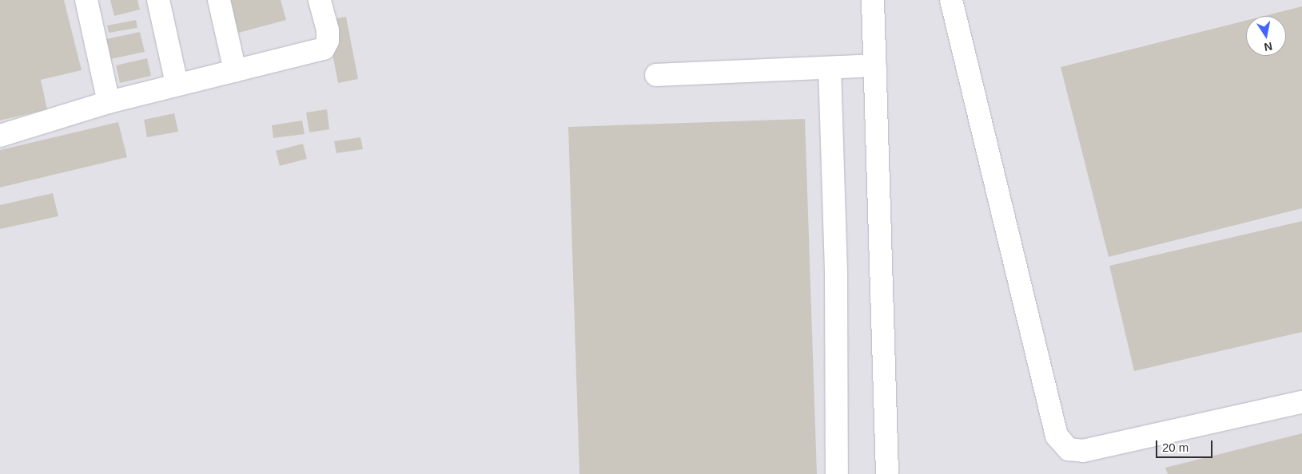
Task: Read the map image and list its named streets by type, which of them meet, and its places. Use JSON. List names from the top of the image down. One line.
{"scale_bar":"20 m","north":"bottom"}
